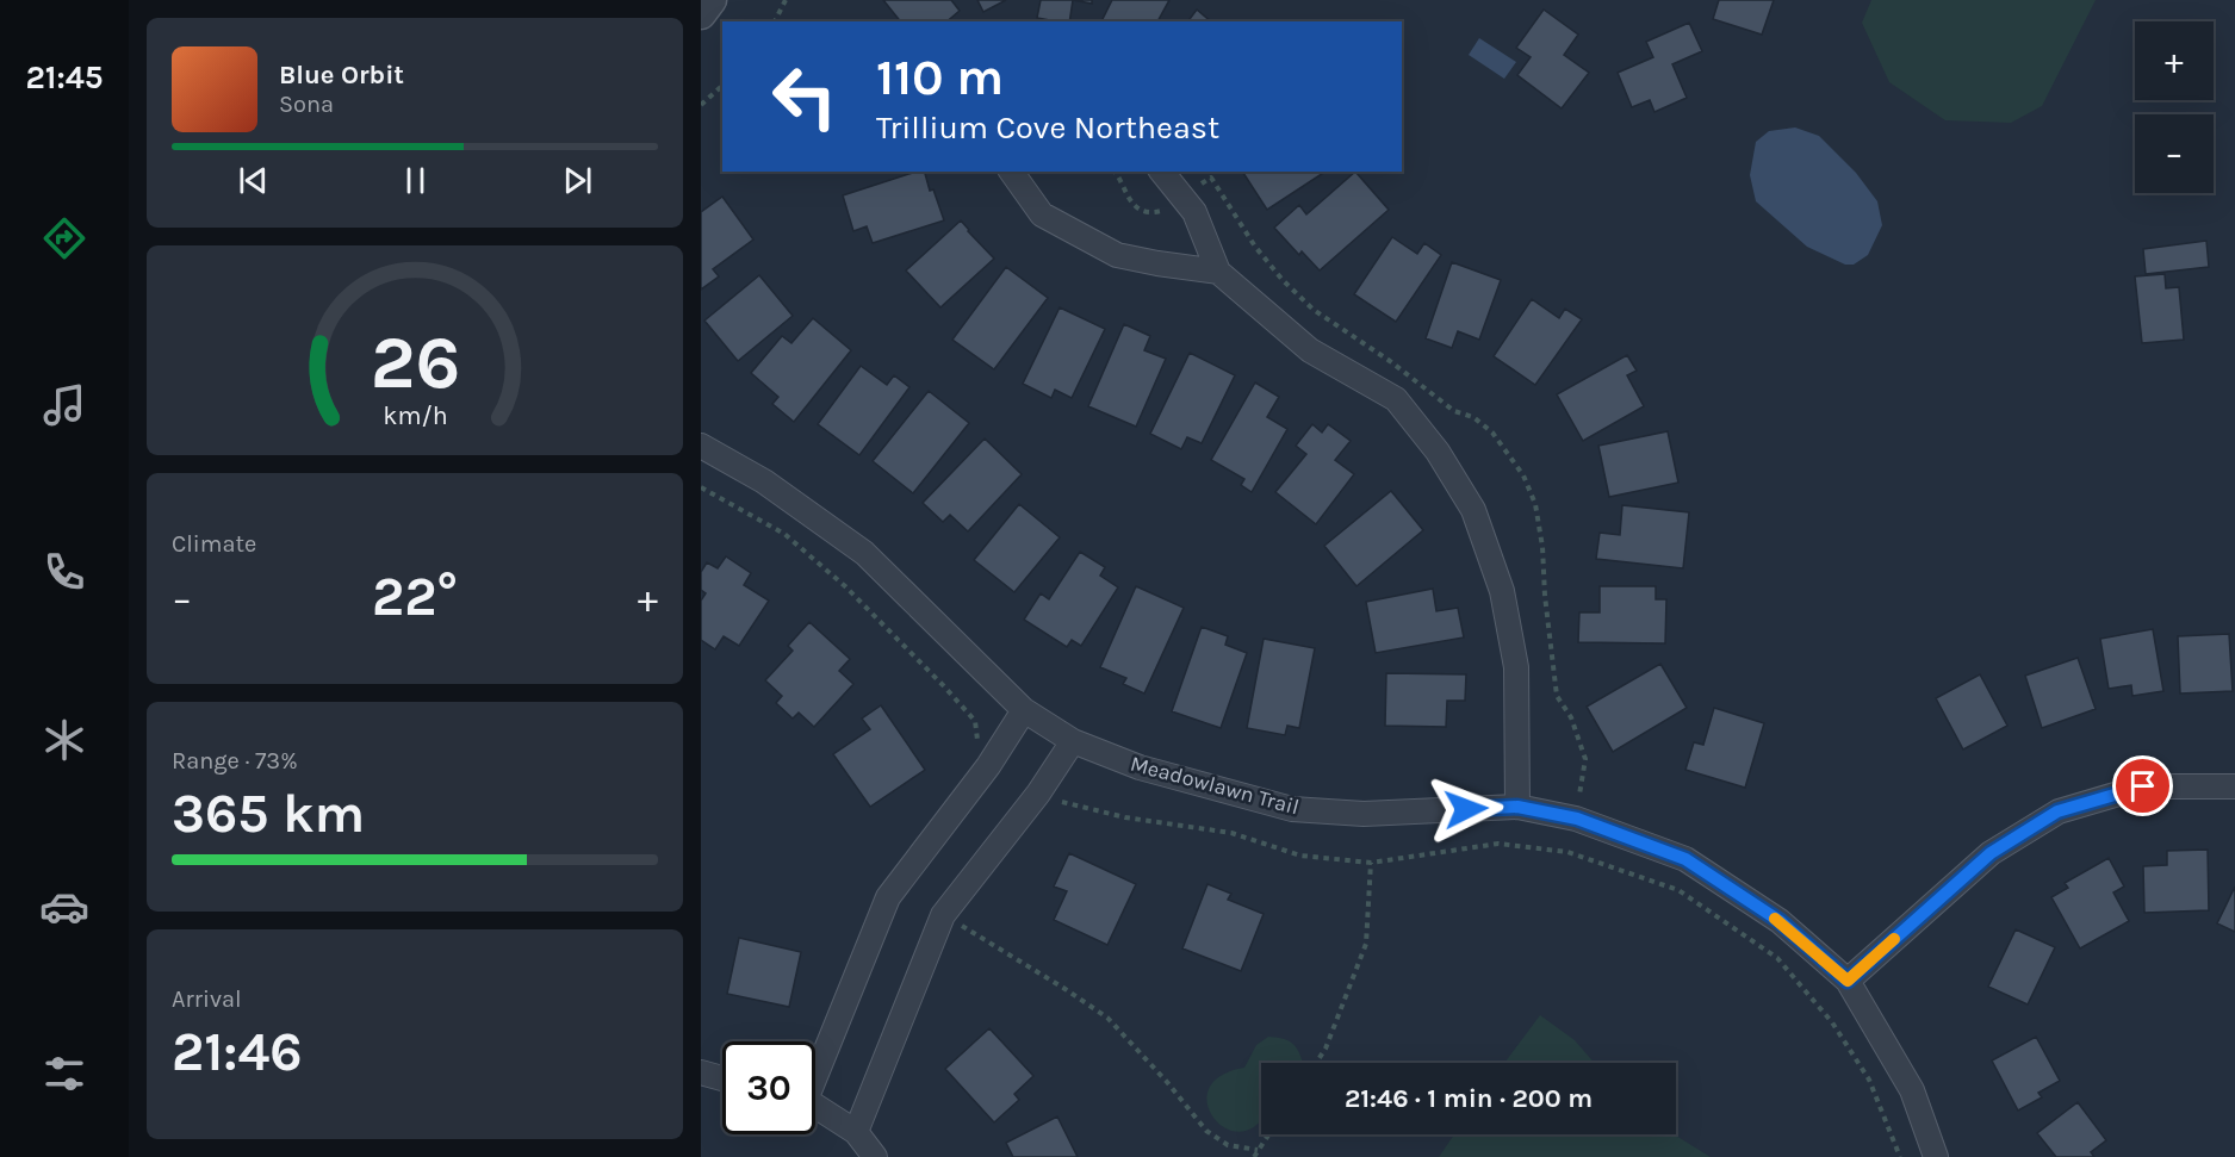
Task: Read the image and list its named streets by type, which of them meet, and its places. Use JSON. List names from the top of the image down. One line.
{"streets":{"street":["Meadowlawn Trail"]},"page":{"tabs":"21:45","map_buttons":["+","−"],"turn":["110 m","Trillium Cove Northeast"],"song":["Blue Orbit","Sona"],"tile":["Climate",["Range · 73%","365 km"],["Arrival","21:46"]],"heat":["−","22°","+"],"limit":"30","trip":"21:46 · 1 min · 200 m","gauge":["26","km/h"]}}
